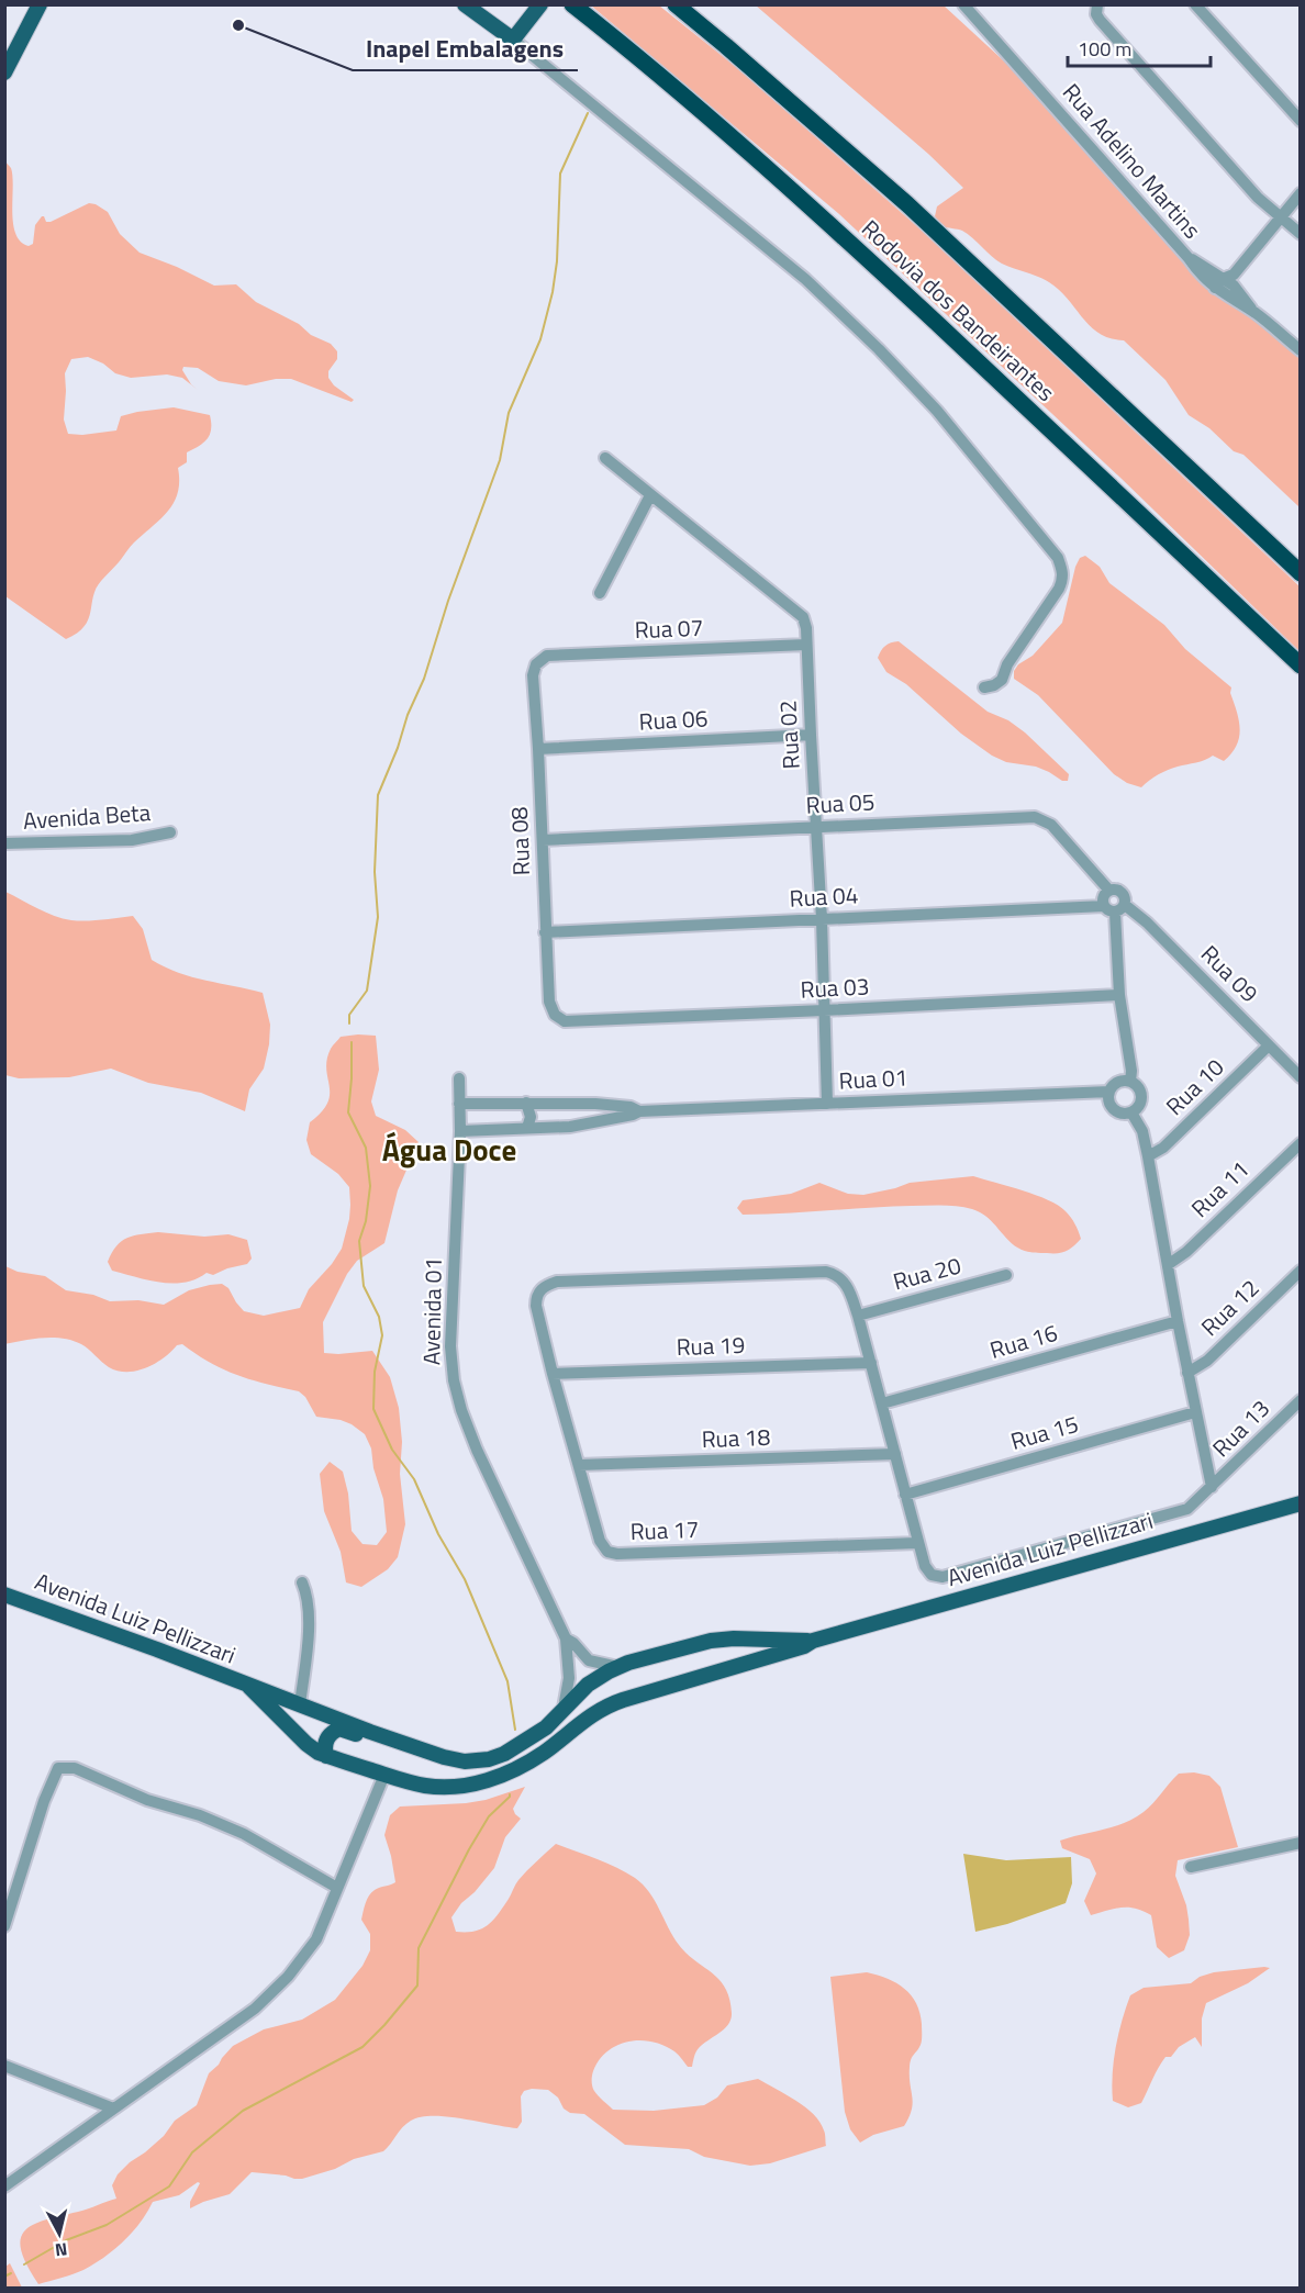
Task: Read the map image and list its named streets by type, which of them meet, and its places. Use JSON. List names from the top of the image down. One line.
{"streets":{"highway":["Rodovia dos Bandeirantes"],"main road":["Avenida Luiz Pellizzari"],"street":["Rua Adelino Martins","Rua 07","Rua 06","Rua 02","Rua 05","Avenida Beta","Rua 08","Rua 04","Rua 09","Rua 03","Rua 01","Rua 10","Rua 11","Rua 20","Rua 12","Avenida 01","Rua 16","Rua 19","Rua 13","Rua 15","Rua 18","Rua 17"]},"crossings":[["Rua 07","Rua 02"],["Rua 07","Rua 08"],["Rua 06","Rua 02"],["Rua 06","Rua 08"],["Rua 02","Rua 05"],["Rua 02","Rua 04"],["Rua 02","Rua 03"],["Rua 02","Rua 01"],["Rua 05","Rua 08"],["Rua 05","Rua 04"],["Rua 05","Rua 09"],["Rua 08","Rua 04"],["Rua 08","Rua 03"],["Rua 04","Rua 09"],["Rua 09","Rua 10"],["Rua 20","Rua 17"],["Avenida 01","Avenida Luiz Pellizzari"],["Rua 19","Rua 17"],["Rua 13","Rua 17"],["Rua 18","Rua 17"]],"districts":["Água Doce"],"places":["Inapel Embalagens"],"scale_bar":"100 m","north":"bottom"}
